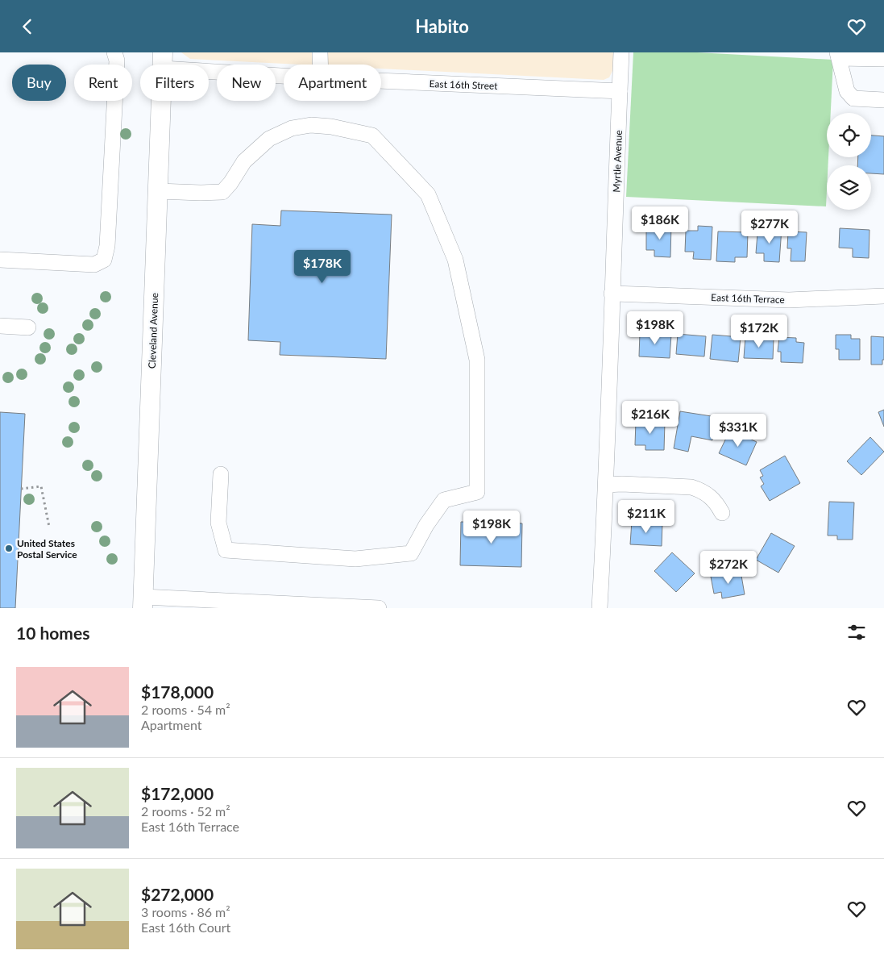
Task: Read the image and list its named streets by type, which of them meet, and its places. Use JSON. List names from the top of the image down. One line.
{"streets":{"main road":["Cleveland Avenue"],"street":["East 16th Street","Myrtle Avenue","East 16th Terrace"]},"crossings":[["East 16th Street","Myrtle Avenue"],["East 16th Street","Cleveland Avenue"],["Myrtle Avenue","East 16th Terrace"]],"places":["United States Postal Service"],"page":{"header":"Habito","chip":["Buy","Rent","Filters","New","Apartment"],"price":["$186K","$277K","$178K","$198K","$172K","$216K","$331K","$211K","$198K","$272K"],"heading":"10 homes","list":[{"name":"$178,000","note":"2 rooms · 54 m² · Apartment"},{"name":"$172,000","note":"2 rooms · 52 m² · East 16th Terrace"},{"name":"$272,000","note":"3 rooms · 86 m² · East 16th Court"}]}}
